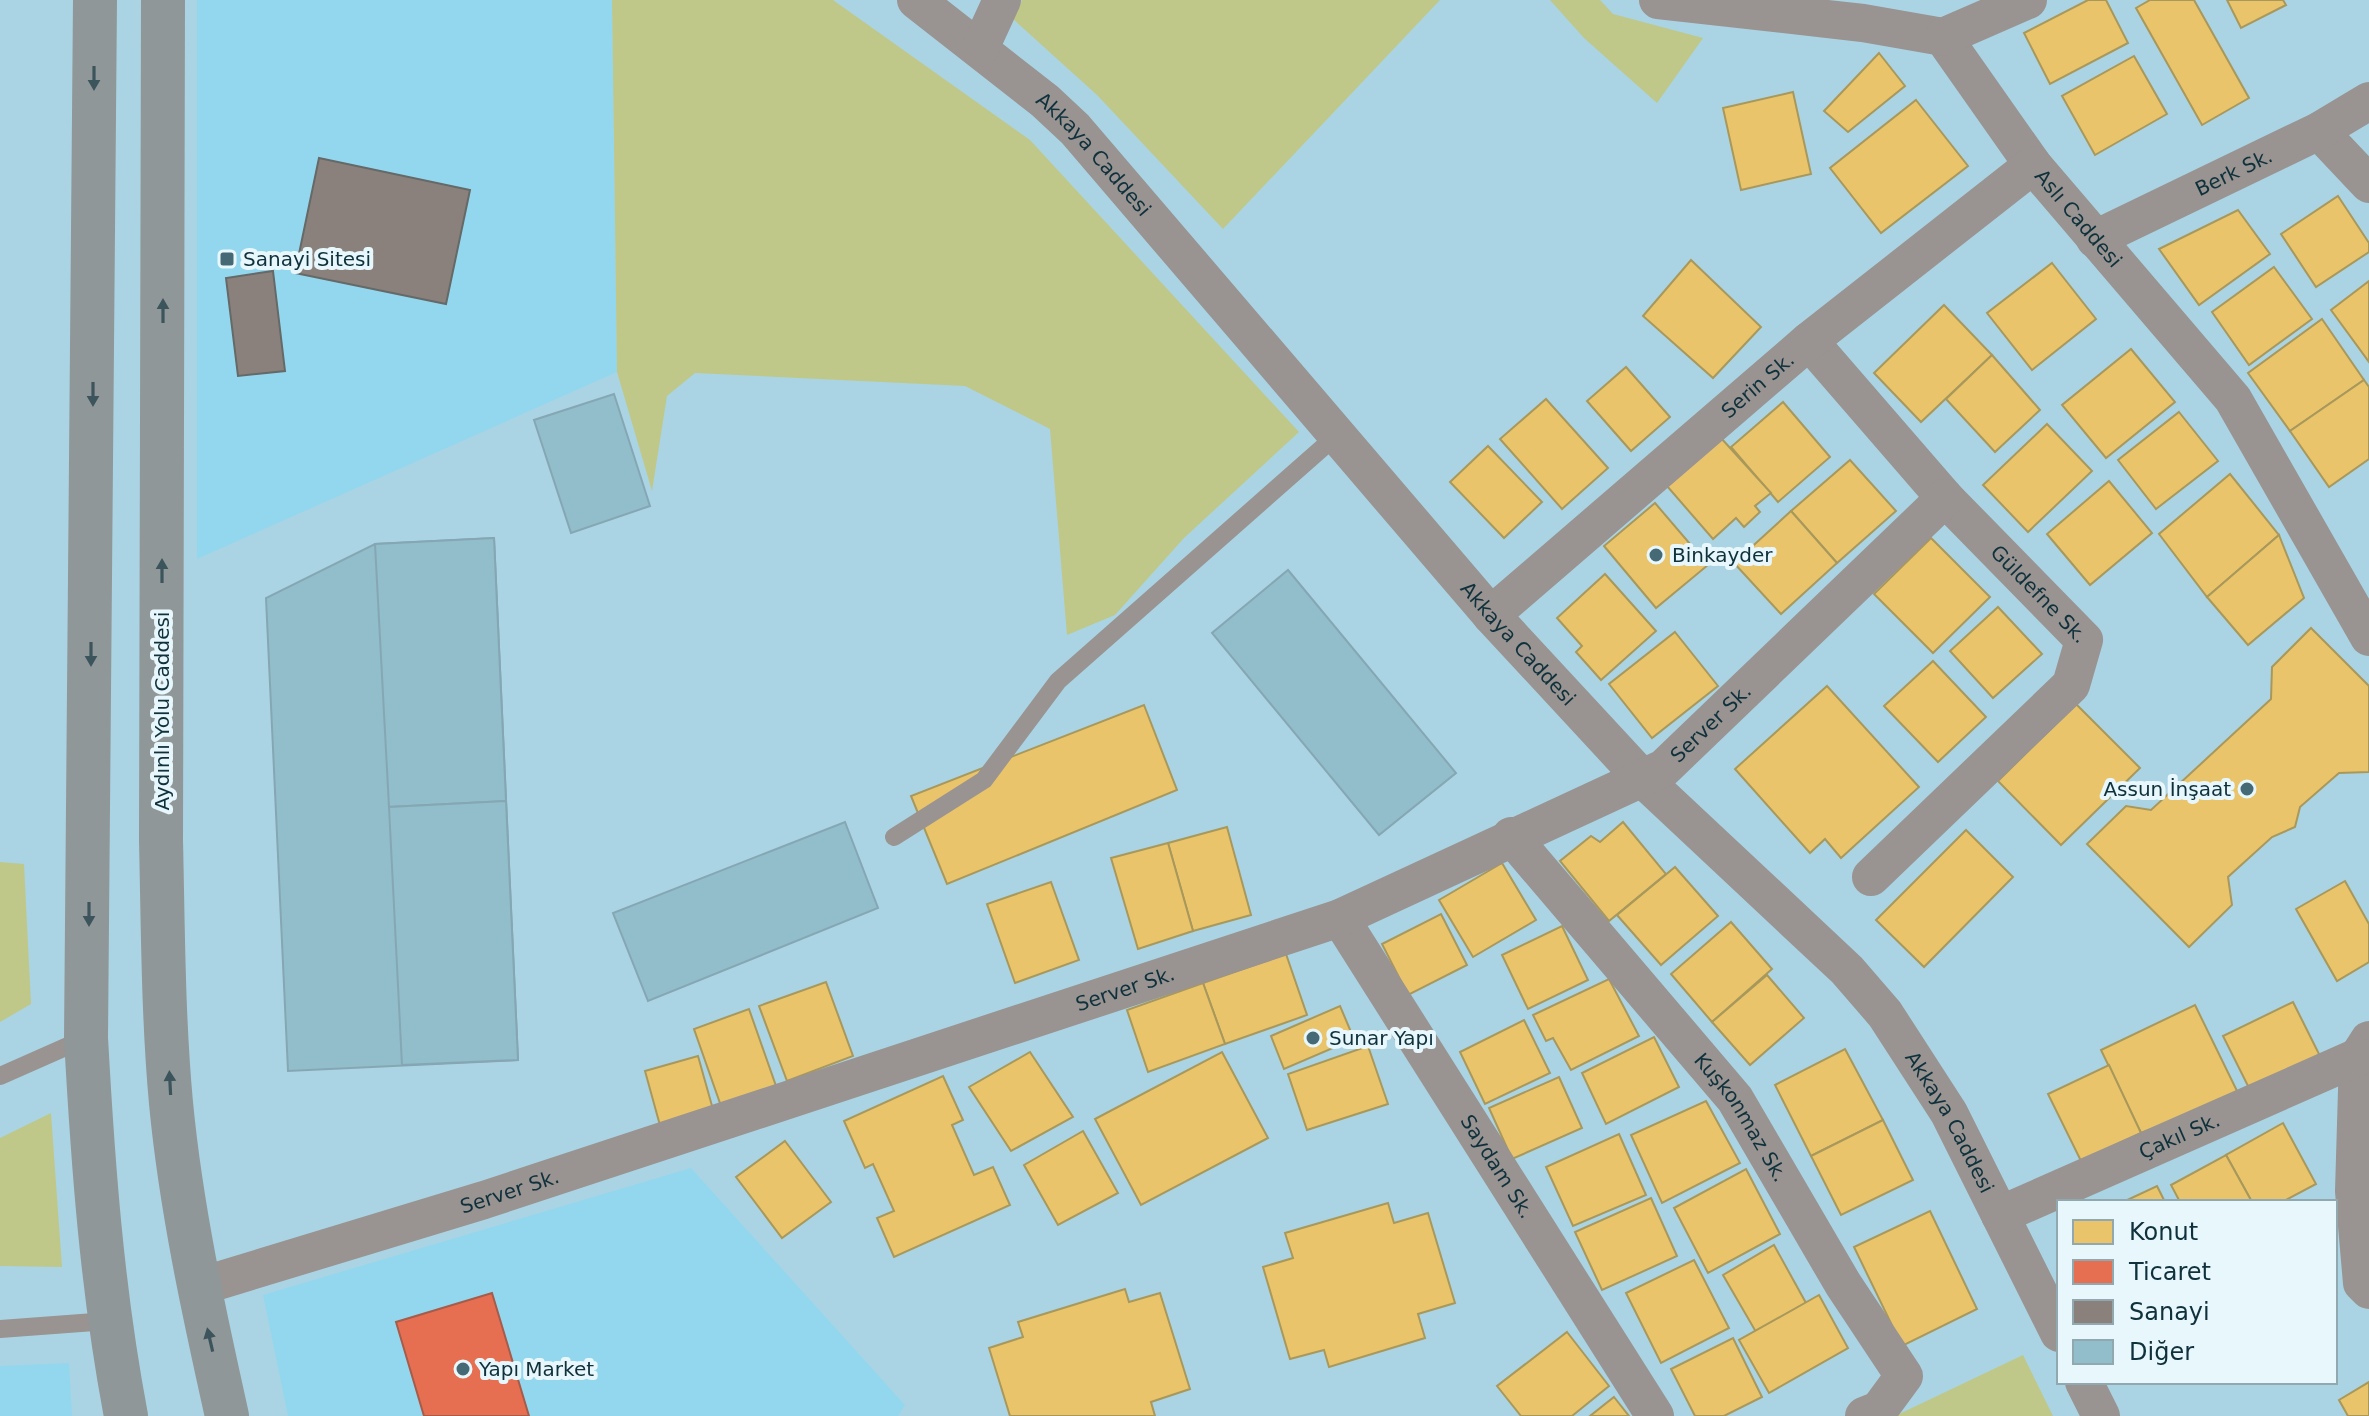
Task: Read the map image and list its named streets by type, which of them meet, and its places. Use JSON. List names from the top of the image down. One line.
{"streets":{"main road":["Aydınlı Yolu Caddesi"],"street":["Akkaya Caddesi","Berk Sk.","Aslı Caddesi","Serin Sk.","Güldefne Sk.","Server Sk.","Kuşkonmaz Sk.","Çakıl Sk.","Saydam Sk."]},"crossings":[["Akkaya Caddesi","Serin Sk."],["Akkaya Caddesi","Server Sk."],["Akkaya Caddesi","Çakıl Sk."],["Berk Sk.","Aslı Caddesi"],["Aslı Caddesi","Serin Sk."],["Serin Sk.","Güldefne Sk."],["Güldefne Sk.","Server Sk."],["Aydınlı Yolu Caddesi","Server Sk."],["Server Sk.","Kuşkonmaz Sk."],["Server Sk.","Saydam Sk."]],"places":{"transit":["Sanayi Sitesi"],"other":["Binkayder","Assun İnşaat","Sunar Yapı","Yapı Market"]},"legend":["Konut","Ticaret","Sanayi","Diğer"]}
